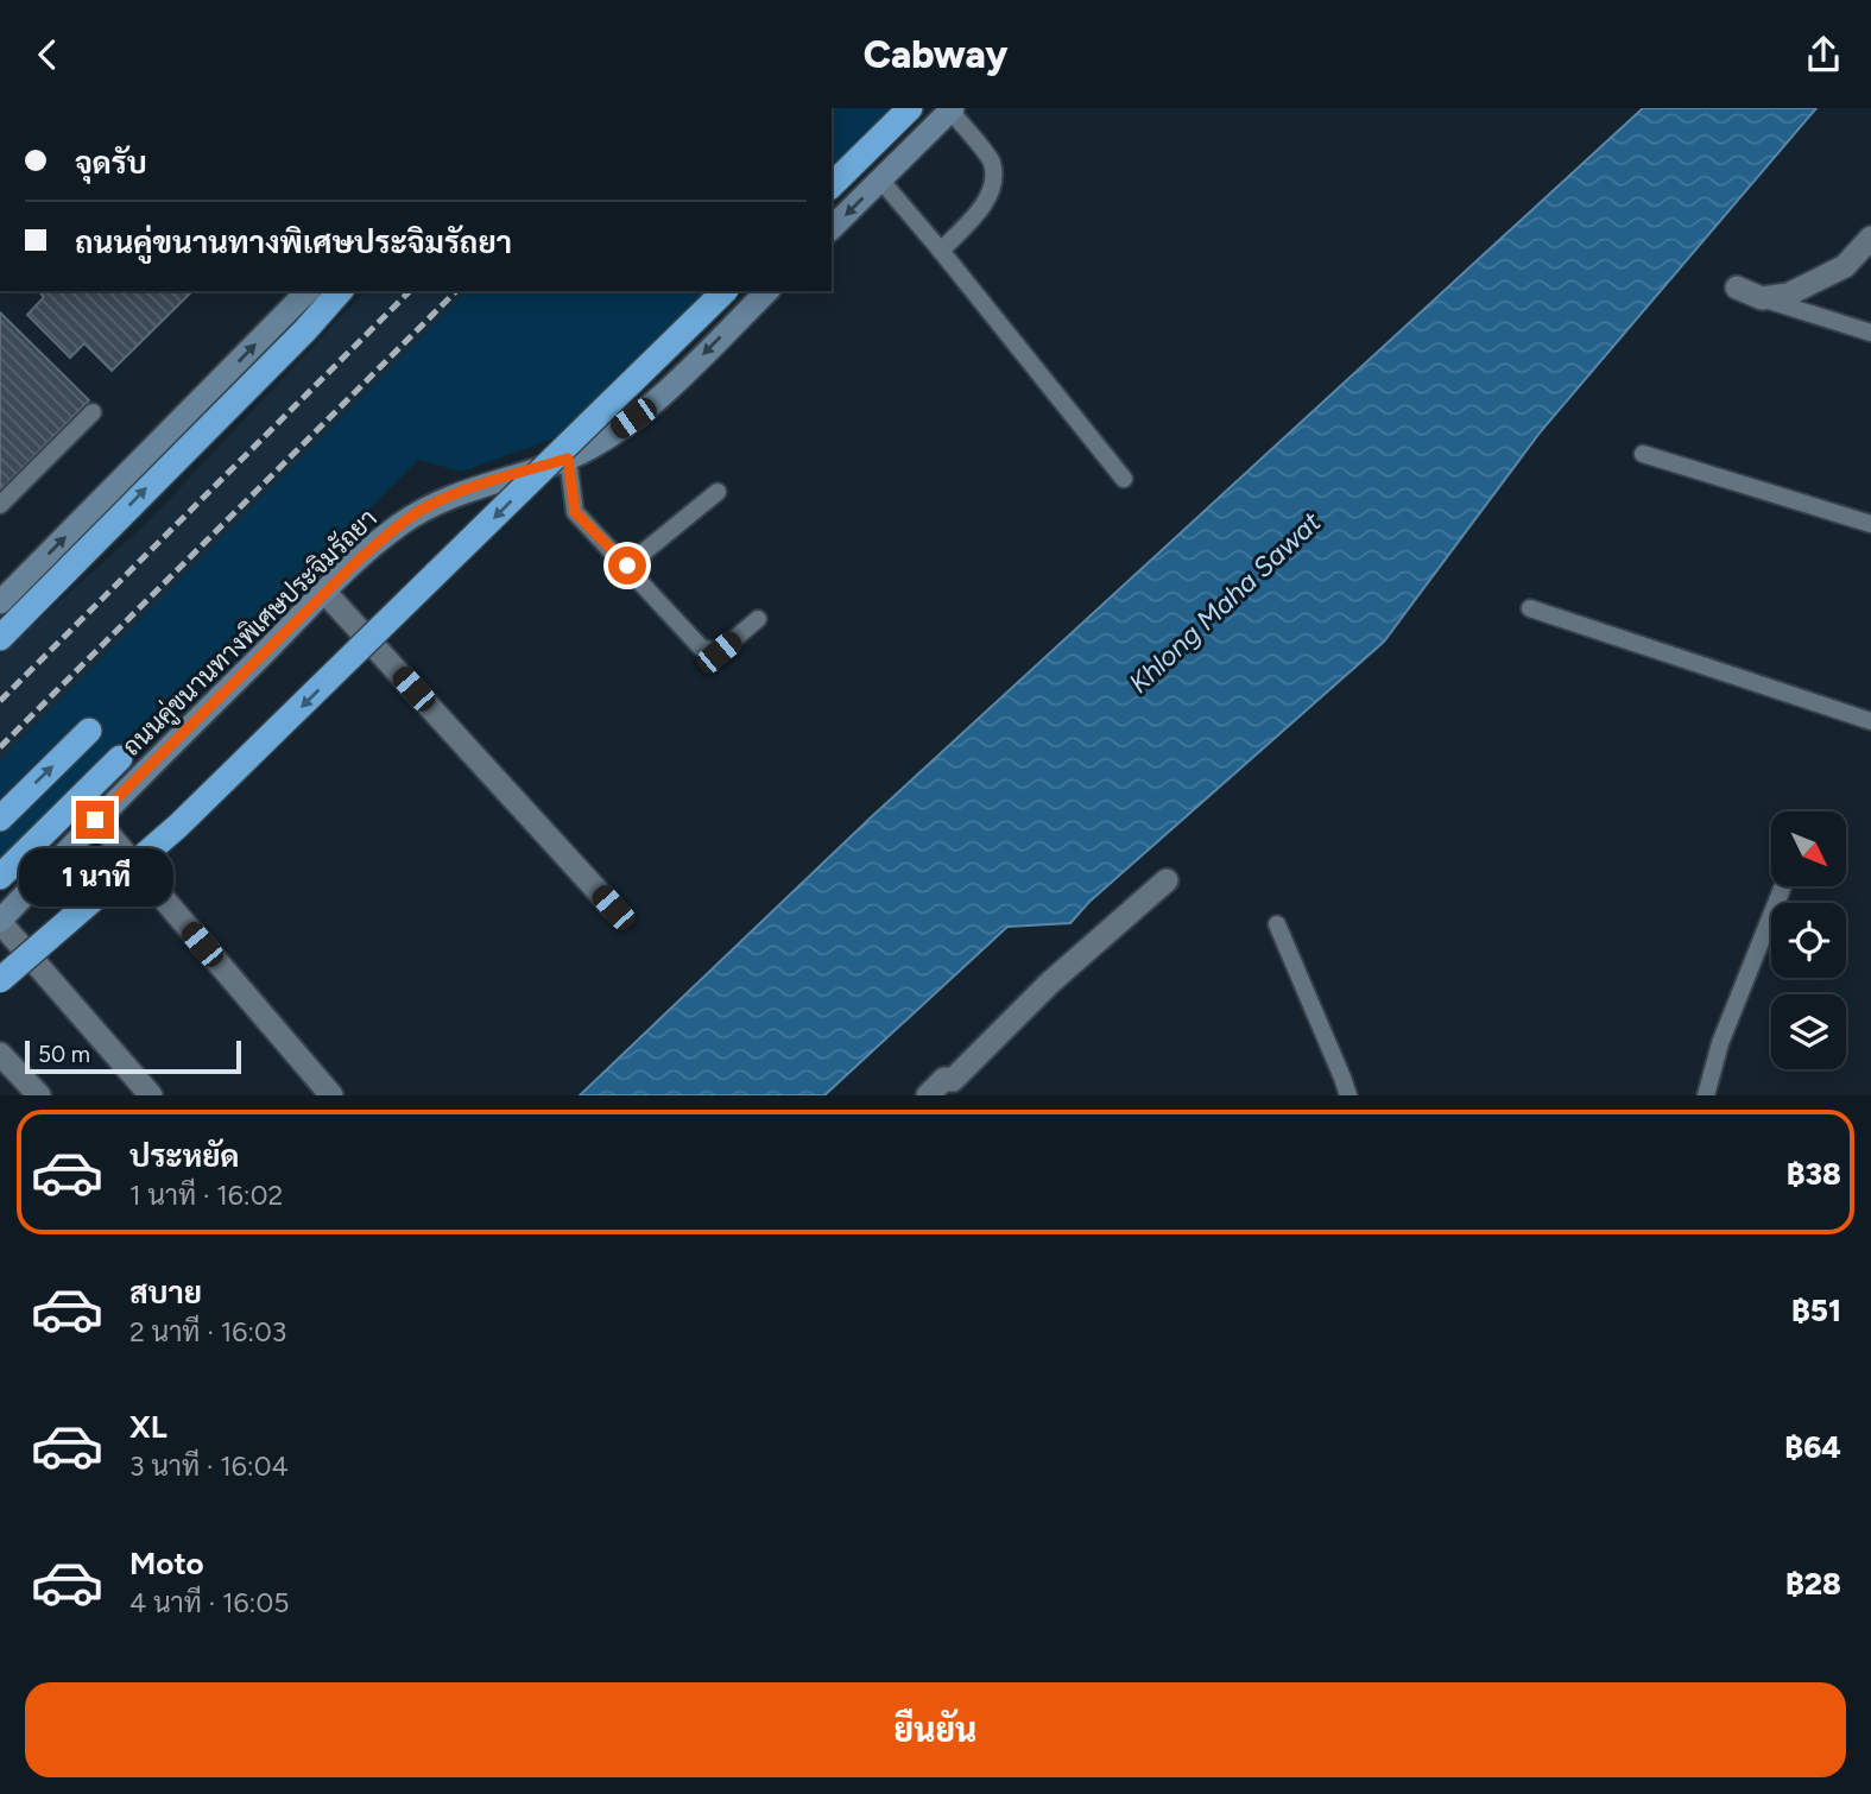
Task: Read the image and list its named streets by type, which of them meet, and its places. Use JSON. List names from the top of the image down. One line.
{"streets":{"main road":["ถนนคู่ขนานทางพิเศษประจิมรัถยา"]},"water":["Khlong Maha Sawat"],"scale_bar":"50 m","north":"bottom right","page":{"header":"Cabway","banner":["จุดรับ","ถนนคู่ขนานทางพิเศษประจิมรัถยา"],"bubble":"1 นาที","scale":"50 m","list":[{"name":"ประหยัด","note":"1 นาที · 16:02","value":"฿38"},{"name":"สบาย","note":"2 นาที · 16:03","value":"฿51"},{"name":"XL","note":"3 นาที · 16:04","value":"฿64"},{"name":"Moto","note":"4 นาที · 16:05","value":"฿28"}],"buttons":"ยืนยัน"}}
